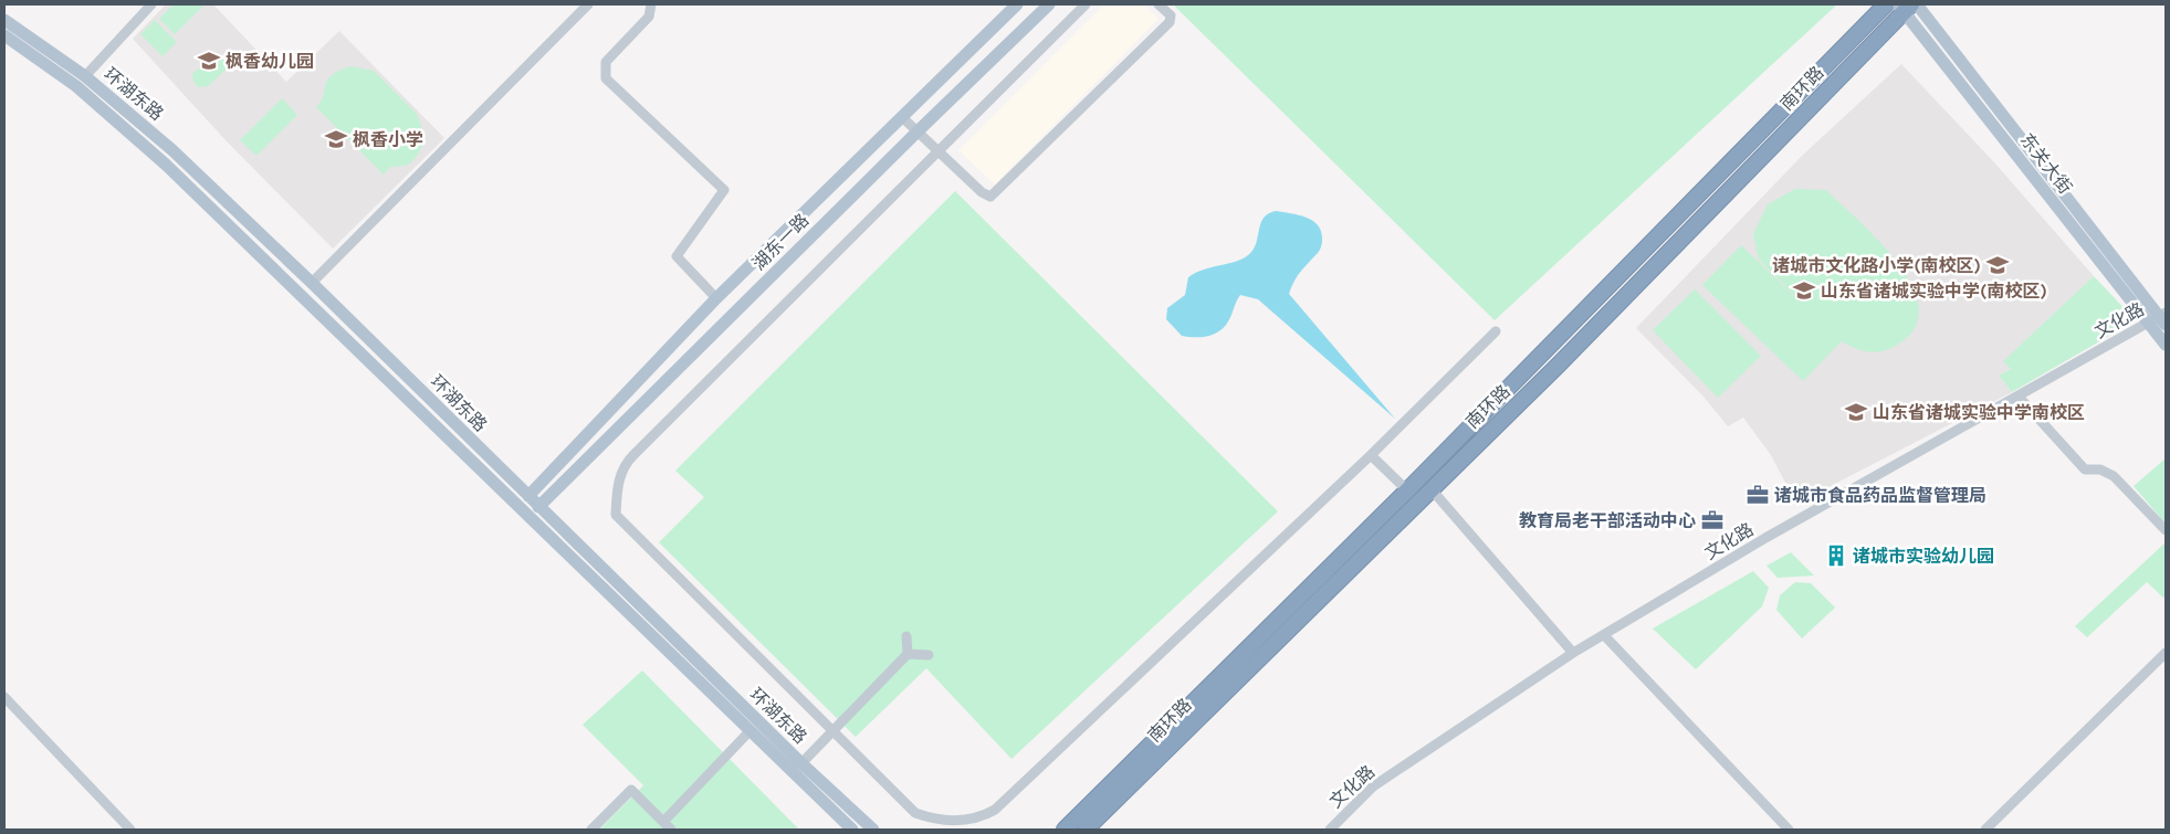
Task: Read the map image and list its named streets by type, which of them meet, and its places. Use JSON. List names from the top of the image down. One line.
{"streets":{"highway":["南环路"],"main road":["环湖东路","东关大街","湖东一路"],"street":["文化路"]},"crossings":[["南环路","东关大街"],["环湖东路","湖东一路"],["东关大街","文化路"]],"places":{"school or university":["枫香幼儿园","枫香小学","诸城市文化路小学(南校区)","山东省诸城实验中学(南校区)","山东省诸城实验中学南校区"],"office":["诸城市食品药品监督管理局","教育局老干部活动中心"],"building":["诸城市实验幼儿园"]}}
